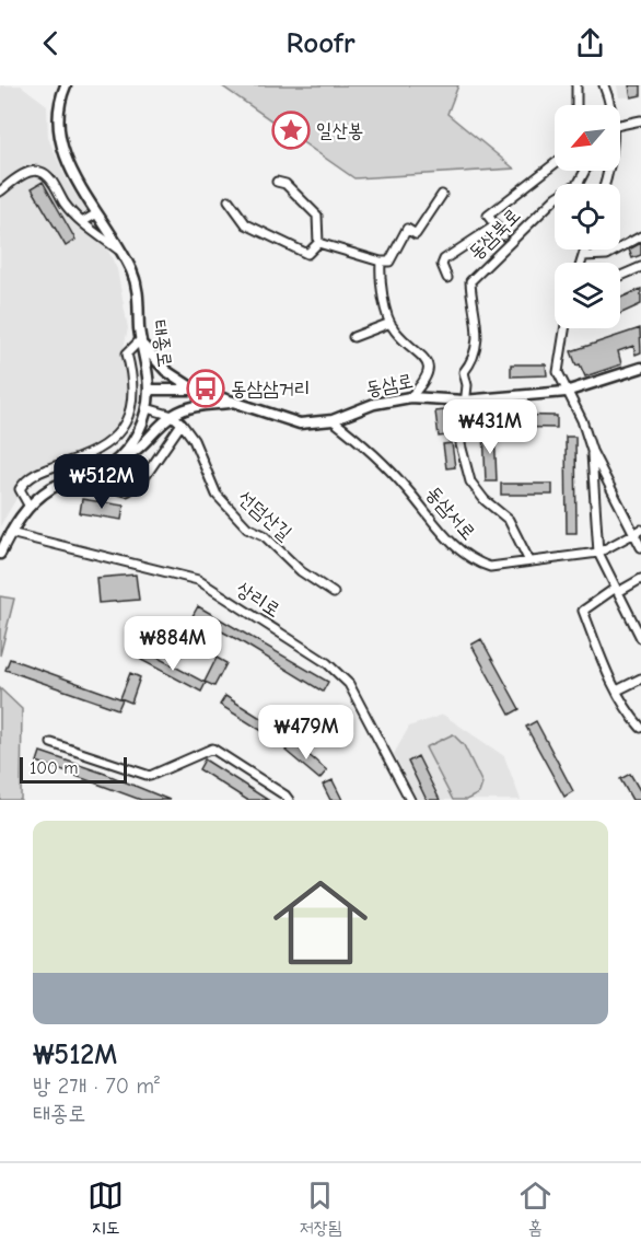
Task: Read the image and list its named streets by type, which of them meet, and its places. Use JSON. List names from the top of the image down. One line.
{"streets":{"main road":["태종로","동삼로"],"street":["동삼북로","동삼서로","선덤산길","상리로"]},"crossings":[["동삼북로","동삼로"],["동삼북로","동삼서로"],["태종로","동삼로"],["태종로","상리로"],["동삼로","동삼서로"]],"places":{"place":["일산봉"],"bus stop":["동삼삼거리"]},"scale_bar":"100 m","north":"bottom left","page":{"header":"Roofr","price":["₩431M","₩512M","₩884M","₩479M"],"scale":"100 m","list":[{"name":"₩512M","note":"방 2개 · 70 m² · 태종로"}],"tabs":["지도","저장됨","홈"]}}
